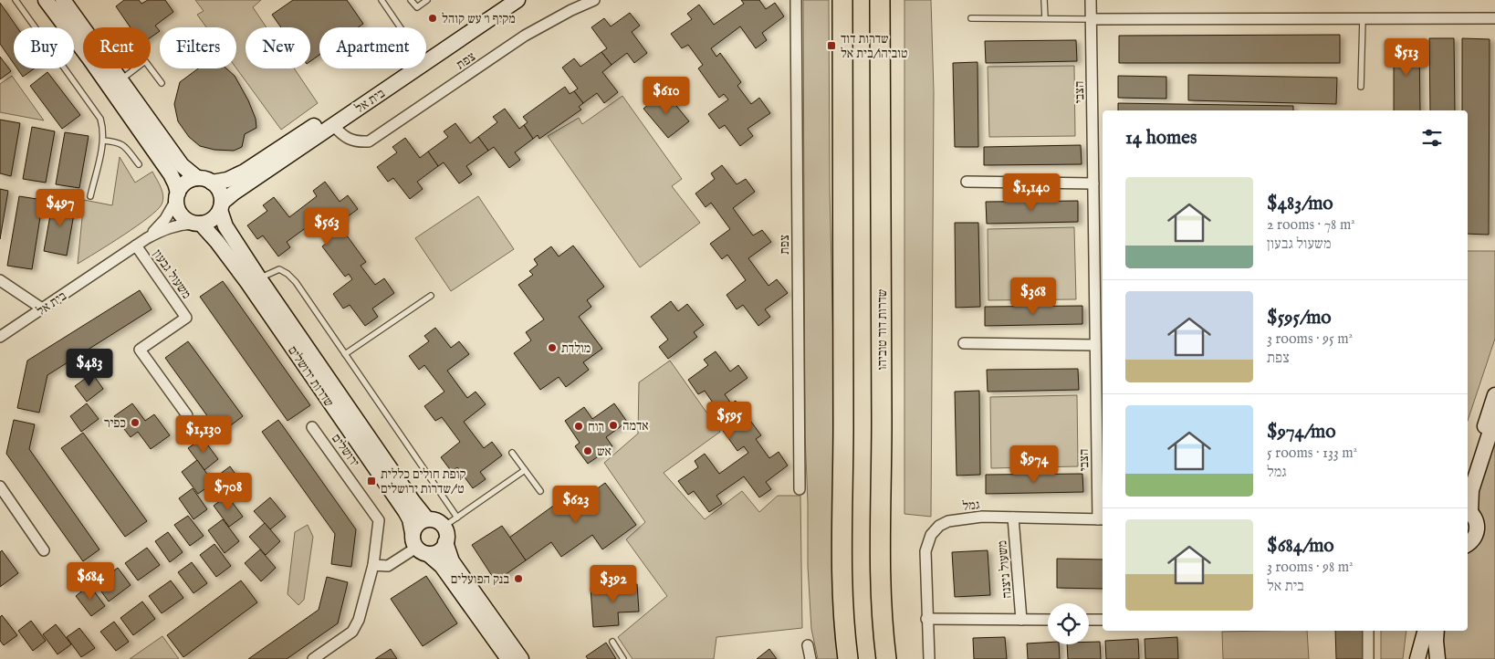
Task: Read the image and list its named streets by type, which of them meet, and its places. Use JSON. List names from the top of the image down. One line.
{"streets":{"highway":["שדרות דוד טוביהו"],"street":["צפת","הצבי","בית אל","משעול גבעון","שדרות ירושלים","ירושלים","גמל","משעול ניצנה"]},"crossings":[["צפת","בית אל"],["הצבי","גמל"],["בית אל","משעול גבעון"],["בית אל","שדרות ירושלים"],["גמל","משעול ניצנה"]],"places":{"other":["מקיף ו׳ עש קוהל","מולדת","כפיר","אדמה","רוח","אש","בנק הפועלים"],"transit":["שדרות דוד טוביהו/בית אל","קופת חולים כללית ט׳/שדרות ירושלים"]},"page":{"chip":["Buy","Rent","Filters","New","Apartment"],"price":["$513","$610","$1,140","$497","$563","$368","$483","$595","$1,130","$974","$708","$623","$684","$392"],"heading":"14 homes","list":[{"name":"$483/mo","note":"2 rooms · 78 m² · משעול גבעון"},{"name":"$595/mo","note":"3 rooms · 95 m² · צפת"},{"name":"$974/mo","note":"5 rooms · 133 m² · גמל"},{"name":"$684/mo","note":"3 rooms · 98 m² · בית אל"}]}}
